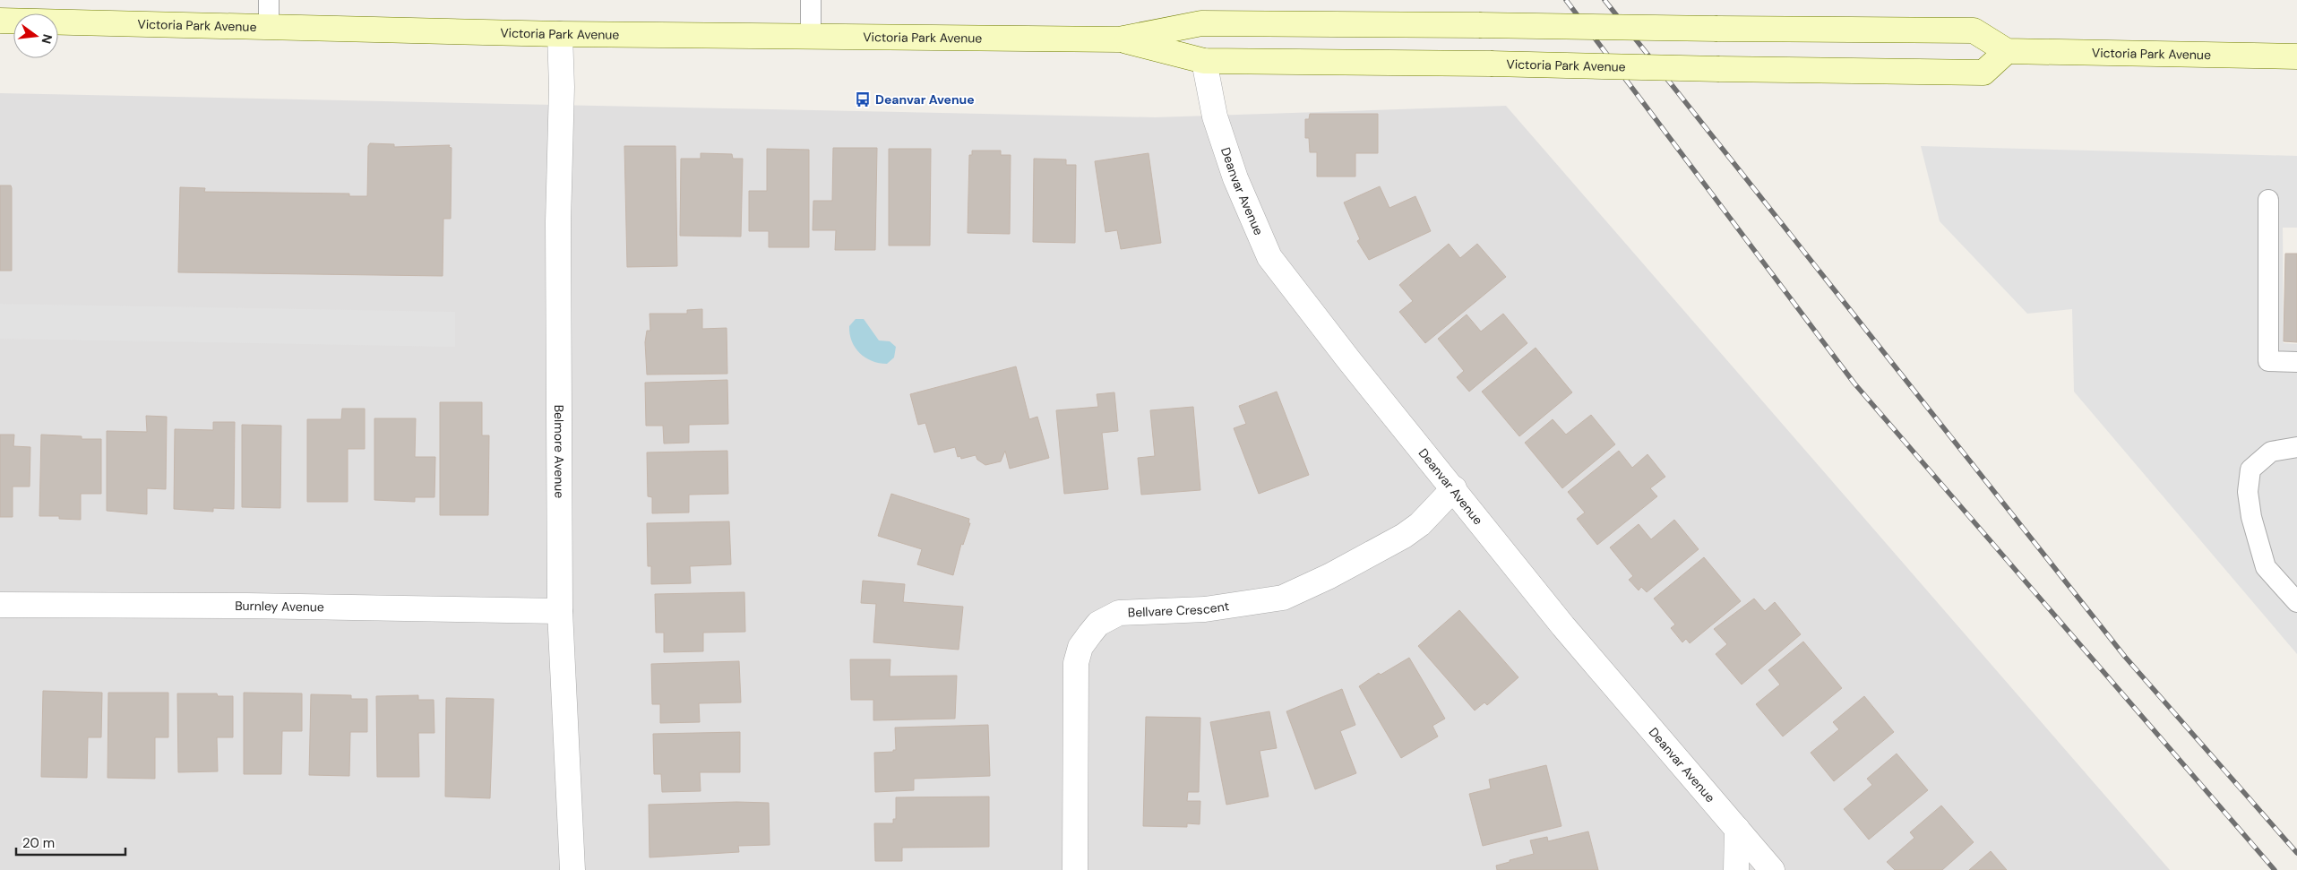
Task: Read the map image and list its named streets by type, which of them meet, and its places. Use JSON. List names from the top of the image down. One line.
{"streets":{"main road":["Victoria Park Avenue"],"street":["Deanvar Avenue","Belmore Avenue","Burnley Avenue","Bellvare Crescent"]},"crossings":[["Victoria Park Avenue","Deanvar Avenue"],["Victoria Park Avenue","Belmore Avenue"],["Deanvar Avenue","Bellvare Crescent"],["Belmore Avenue","Burnley Avenue"]],"places":{"bus stop":["Deanvar Avenue"]},"scale_bar":"20 m","north":"right"}
